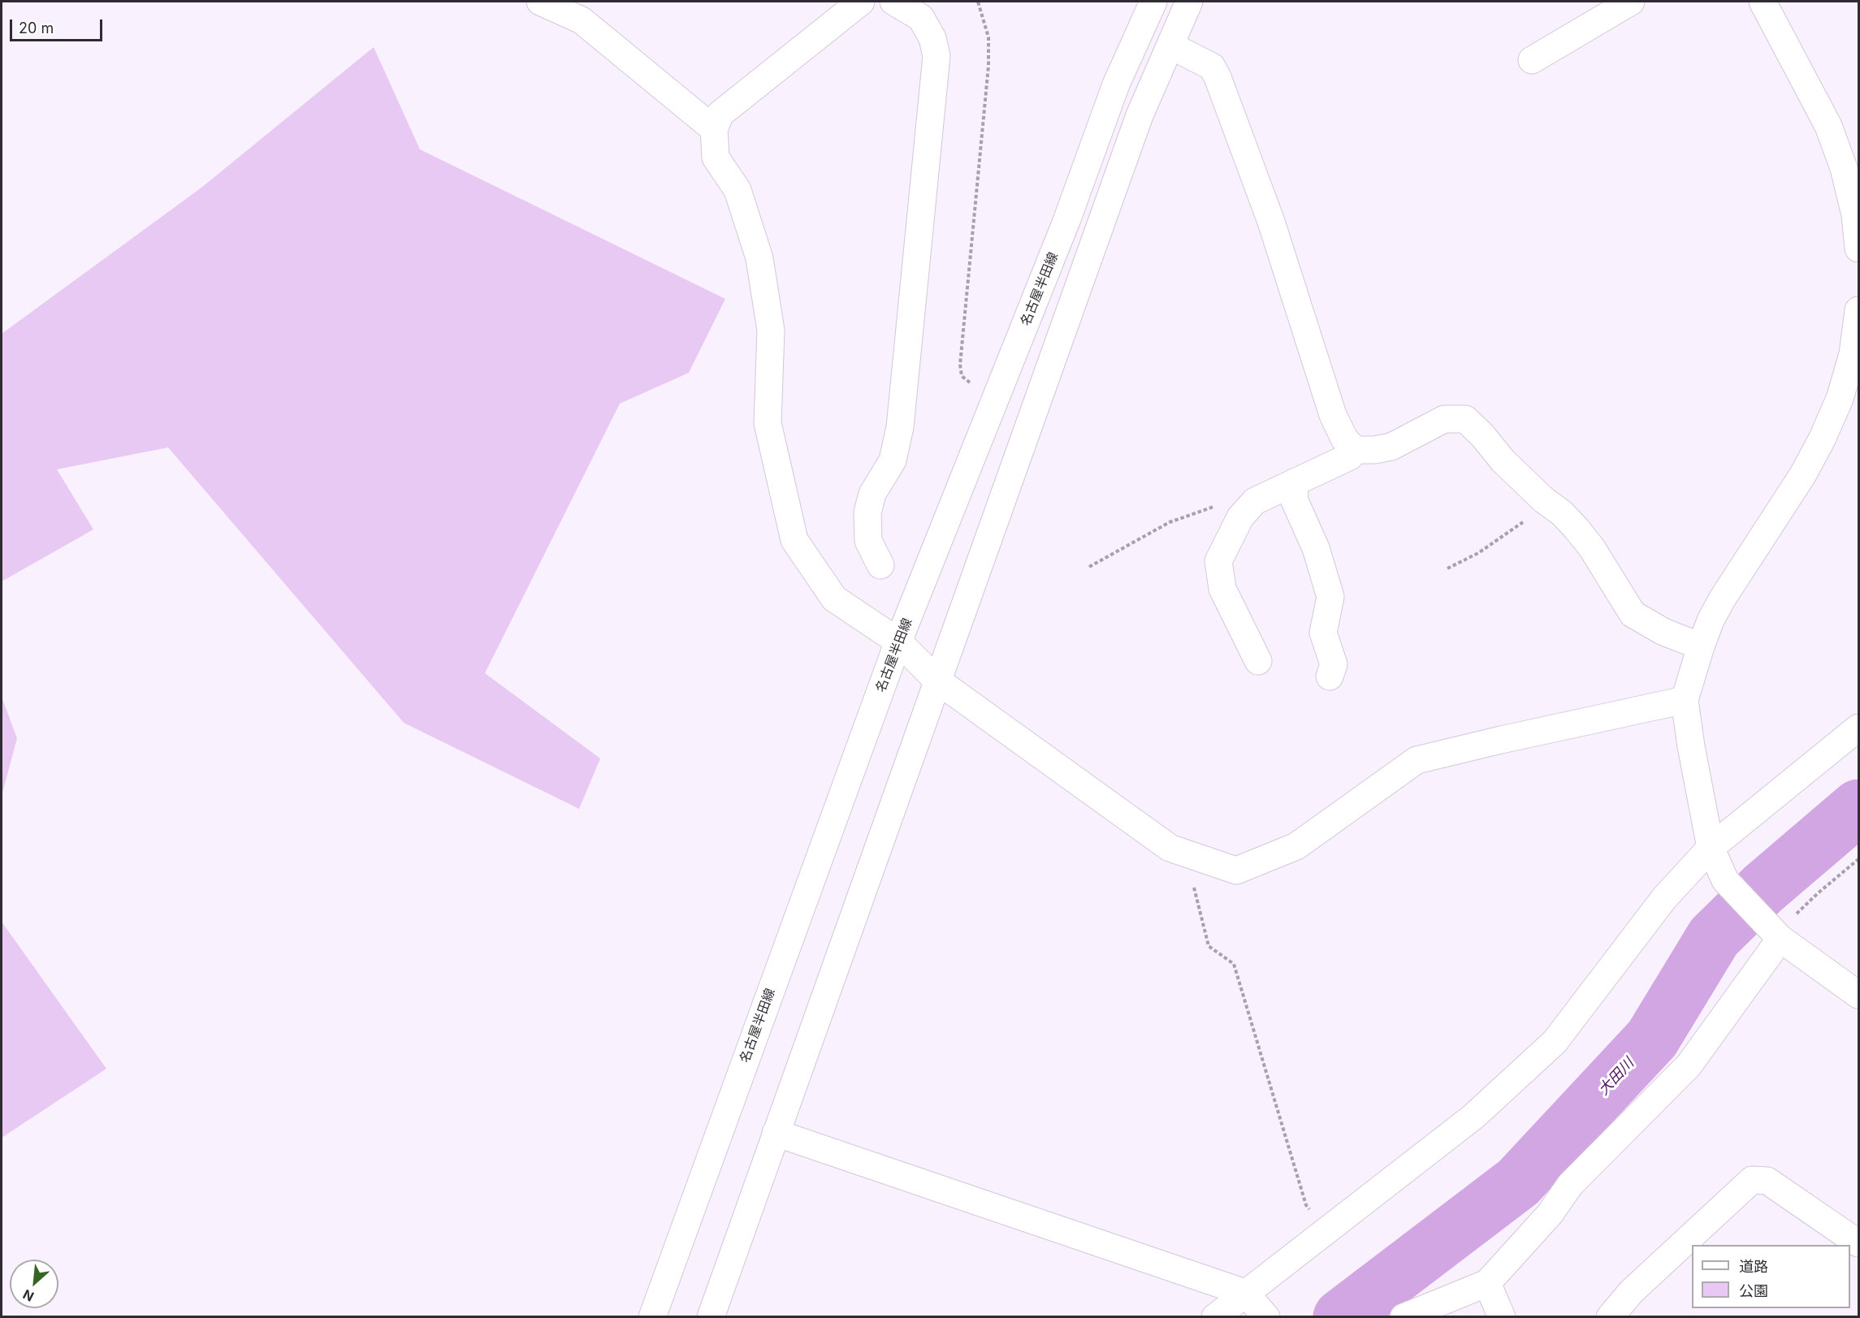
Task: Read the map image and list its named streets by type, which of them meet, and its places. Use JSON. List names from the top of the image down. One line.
{"streets":{"street":["名古屋半田線"]},"water":["大田川"],"legend":["道路","公園"],"scale_bar":"20 m","north":"bottom left"}
